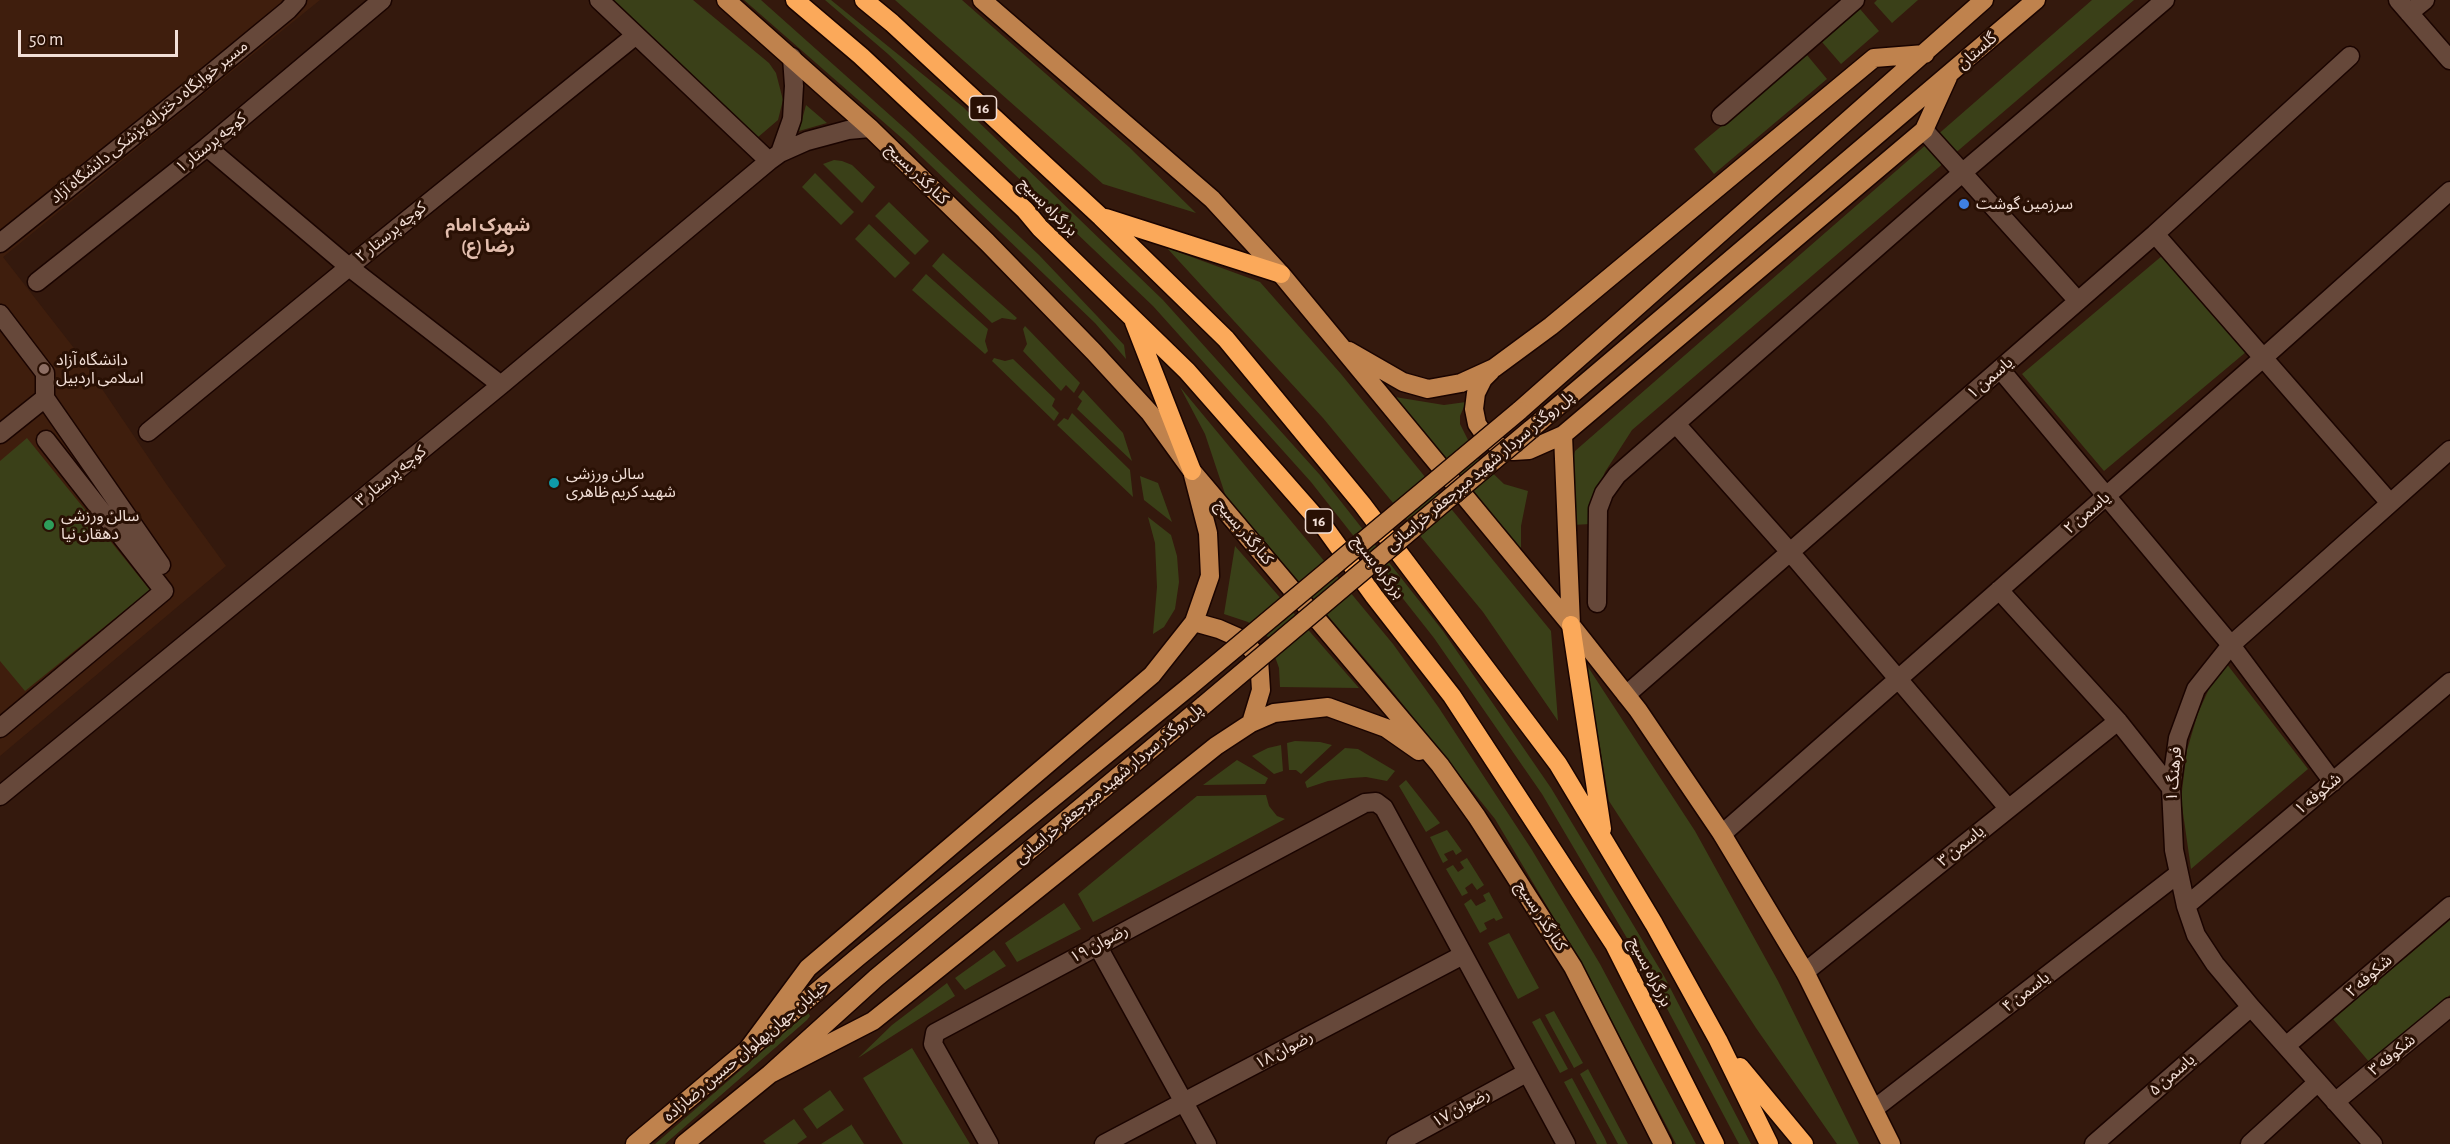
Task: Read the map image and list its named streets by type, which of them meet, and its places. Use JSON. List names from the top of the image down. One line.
{"streets":{"highway":["16","بزرگراه بسیج"],"main road":["گلستان","کنارگذر بسیج","پل روگذر سردار شهید میرجعفر خراسانی","خیابان جهان‌پهلوان حسین رضا‌زاده"],"street":["مسیر خوابگاه دخترانه پزشکی دانشگاه آزاد","کوچه پرستار ۱","کوچه پرستار ۲","یاسمن ۱","کوچه پرستار ۳","یاسمن ۲","فرهنگ ۱","شکوفه ۱","یاسمن ۳","رضوان ۱۹","شکوفه ۲","یاسمن ۴","رضوان ۱۸","شکوفه ۳","یاسمن ۵","رضوان ۱۷"]},"crossings":[["گلستان","پل روگذر سردار شهید میرجعفر خراسانی"],["پل روگذر سردار شهید میرجعفر خراسانی","خیابان جهان‌پهلوان حسین رضا‌زاده"],["فرهنگ ۱","شکوفه ۱"],["فرهنگ ۱","شکوفه ۲"],["فرهنگ ۱","یاسمن ۴"],["فرهنگ ۱","شکوفه ۳"],["فرهنگ ۱","یاسمن ۵"],["رضوان ۱۹","رضوان ۱۸"]],"districts":["شهرک امام رضا (ع)"],"places":["سرزمین گوشت","دانشگاه آزاد اسلامی اردبیل","سالن ورزشی شهید کریم ظاهری","سالن ورزشی دهقان نیا"],"scale_bar":"50 m"}
